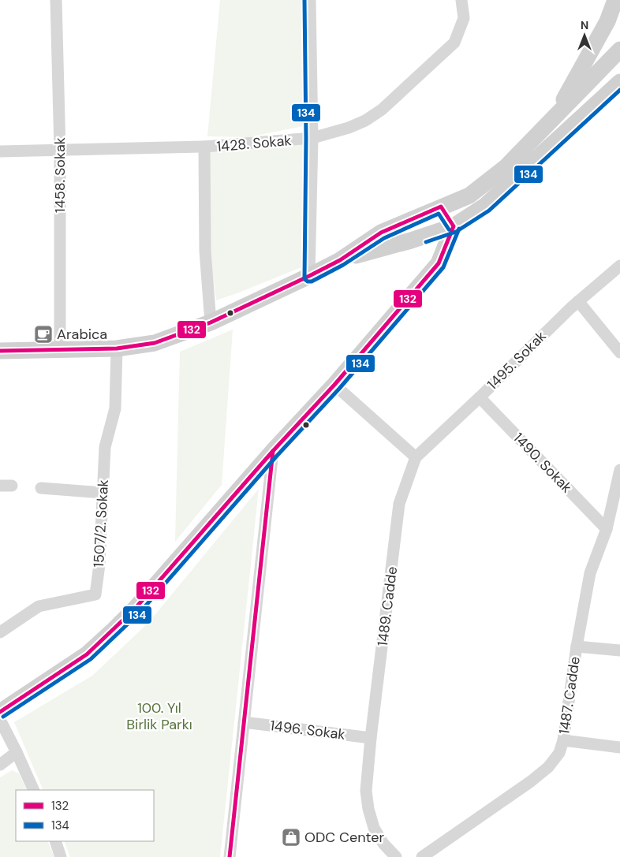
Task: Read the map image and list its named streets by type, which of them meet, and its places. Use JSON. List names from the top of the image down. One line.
{"streets":{"street":["1428. Sokak","1458. Sokak","1495. Sokak","1490. Sokak","1507/2. Sokak","1489. Cadde","1487. Cadde","1496. Sokak"]},"crossings":[["1428. Sokak","1458. Sokak"],["1495. Sokak","1490. Sokak"],["1495. Sokak","1489. Cadde"],["1490. Sokak","1487. Cadde"],["1489. Cadde","1496. Sokak"]],"parks":["100. Yıl Birlik Parkı"],"places":{"cafe":["Arabica"],"shop":["ODC Center"]},"lines":["transit line 134","transit line 132"],"legend":["132","134"],"north":"top"}
